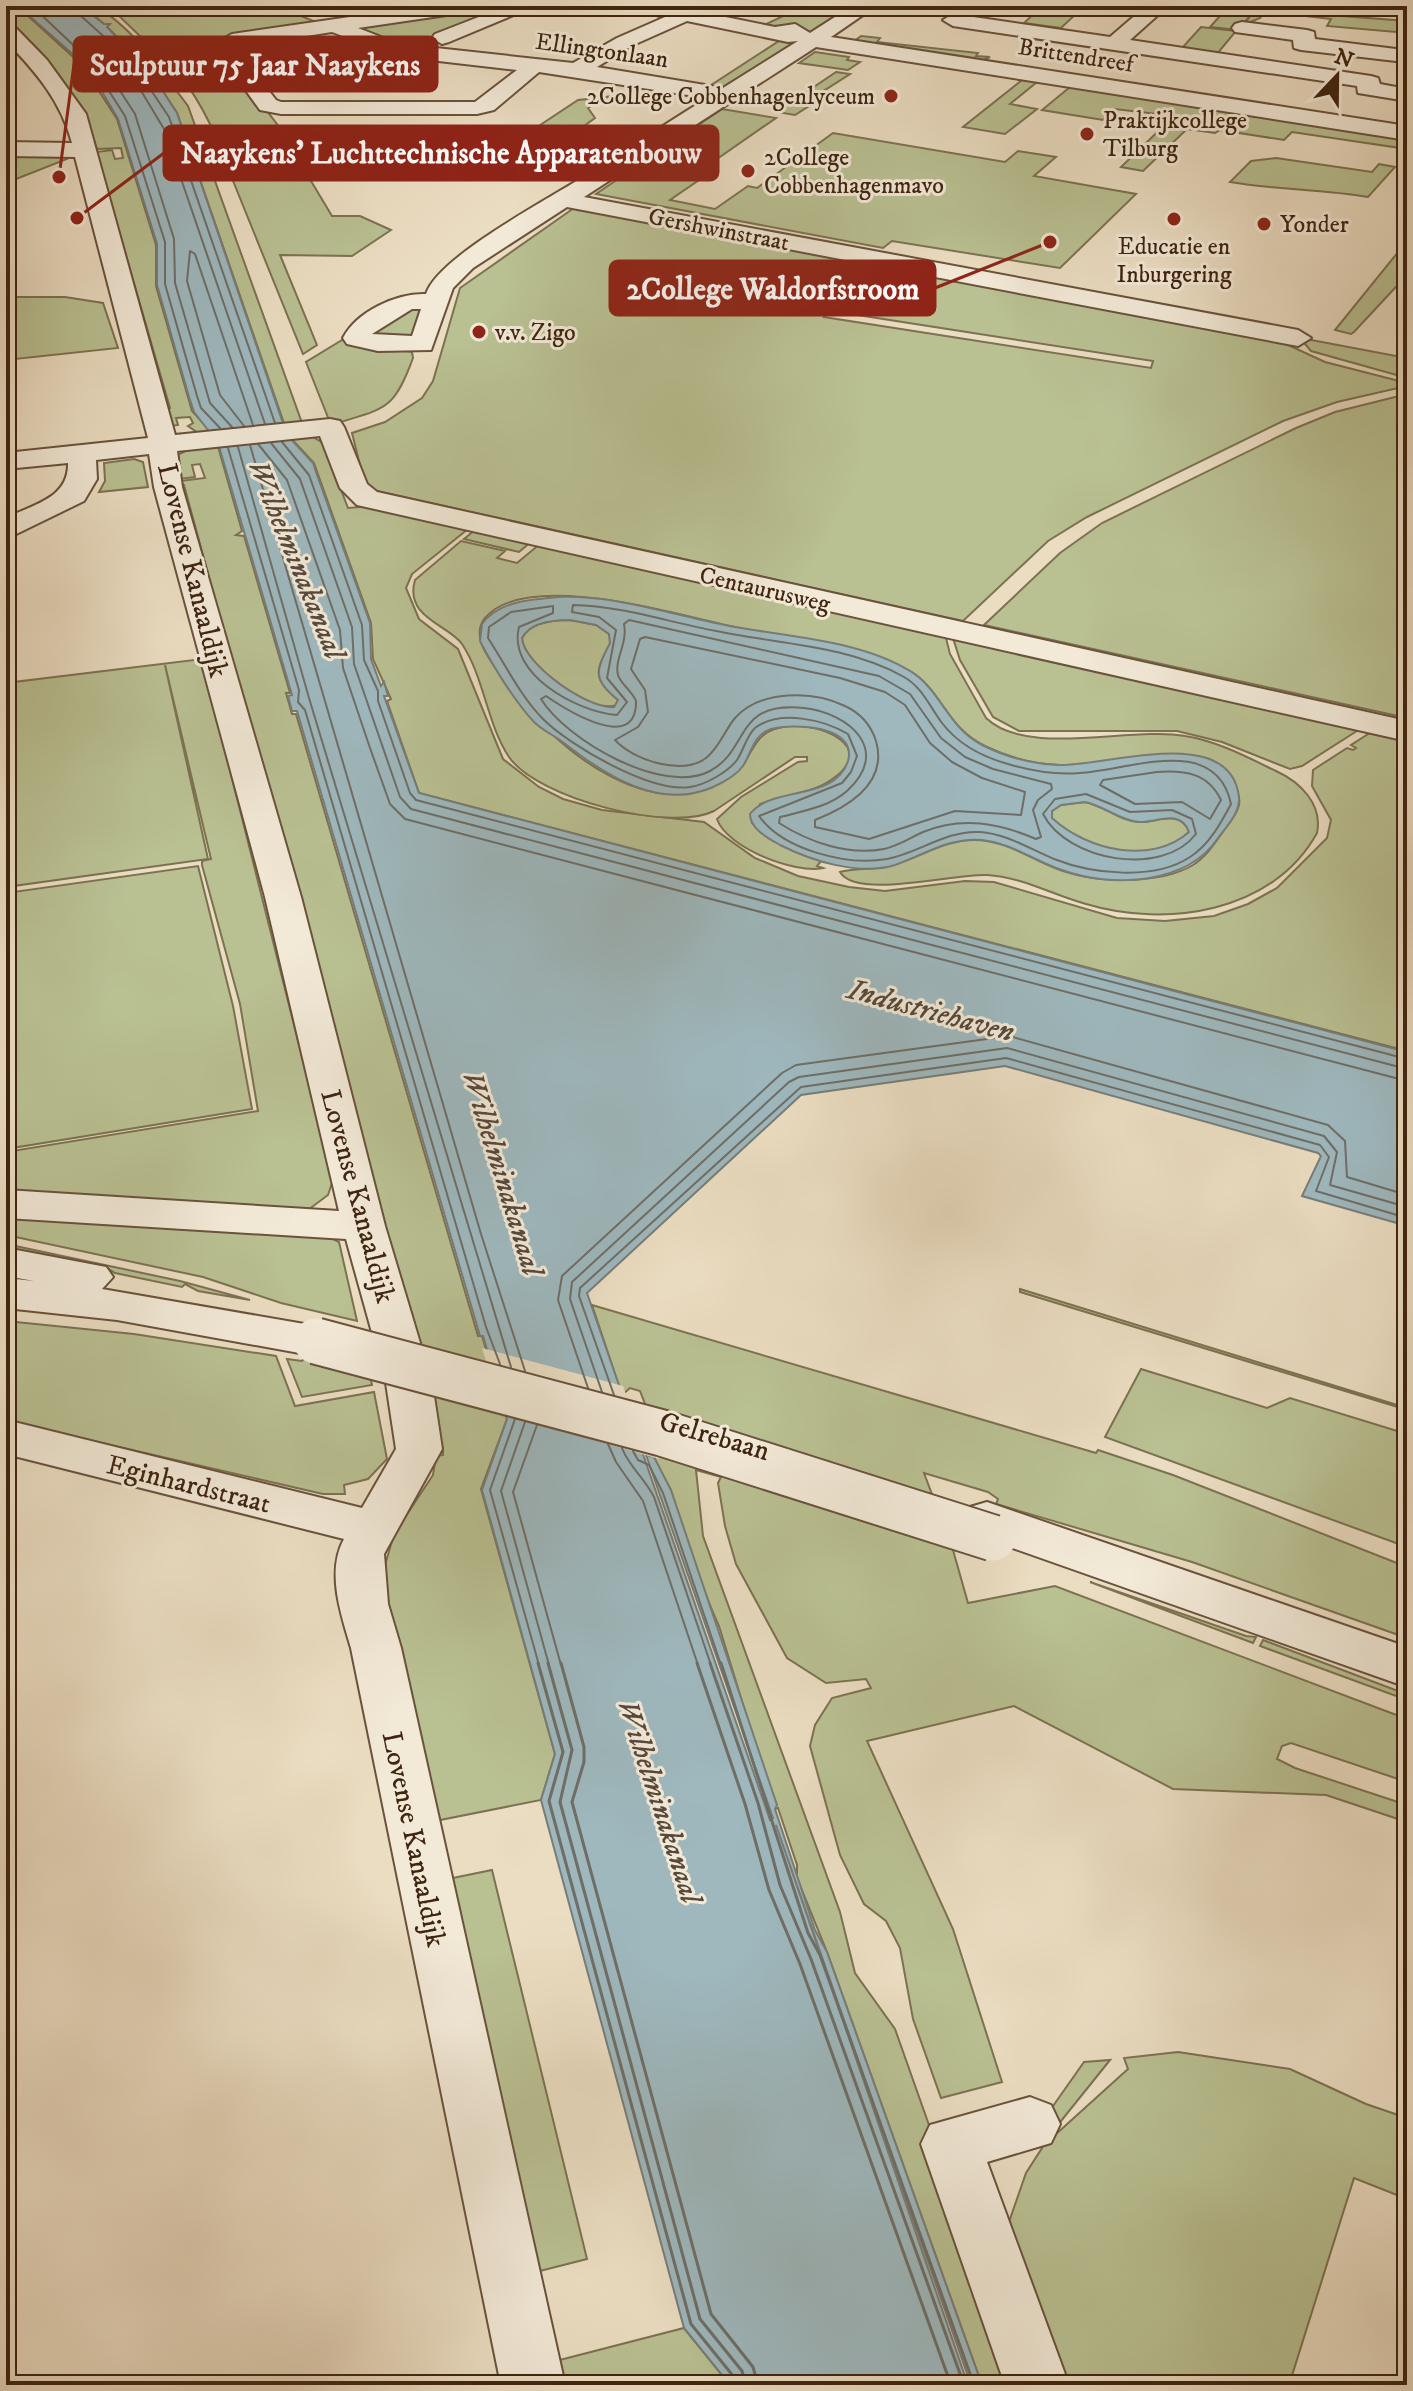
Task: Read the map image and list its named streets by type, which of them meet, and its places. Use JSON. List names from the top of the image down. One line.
{"streets":{"street":["Ellingtonlaan","Brittendreef","Gershwinstraat","Lovense Kanaaldijk","Centaurusweg","Gelrebaan","Eginhardstraat"]},"crossings":[["Lovense Kanaaldijk","Centaurusweg"],["Lovense Kanaaldijk","Eginhardstraat"]],"water":["Wilhelminakanaal","Industriehaven"],"places":["2College Cobbenhagenlyceum","Praktijkcollege Tilburg","2College Cobbenhagenmavo","Sculptuur 75 Jaar Naaykens","Naaykens' Luchttechnische Apparatenbouw","Educatie en Inburgering","Yonder","2College Waldorfstroom","v.v. Zigo"],"north":"top"}
